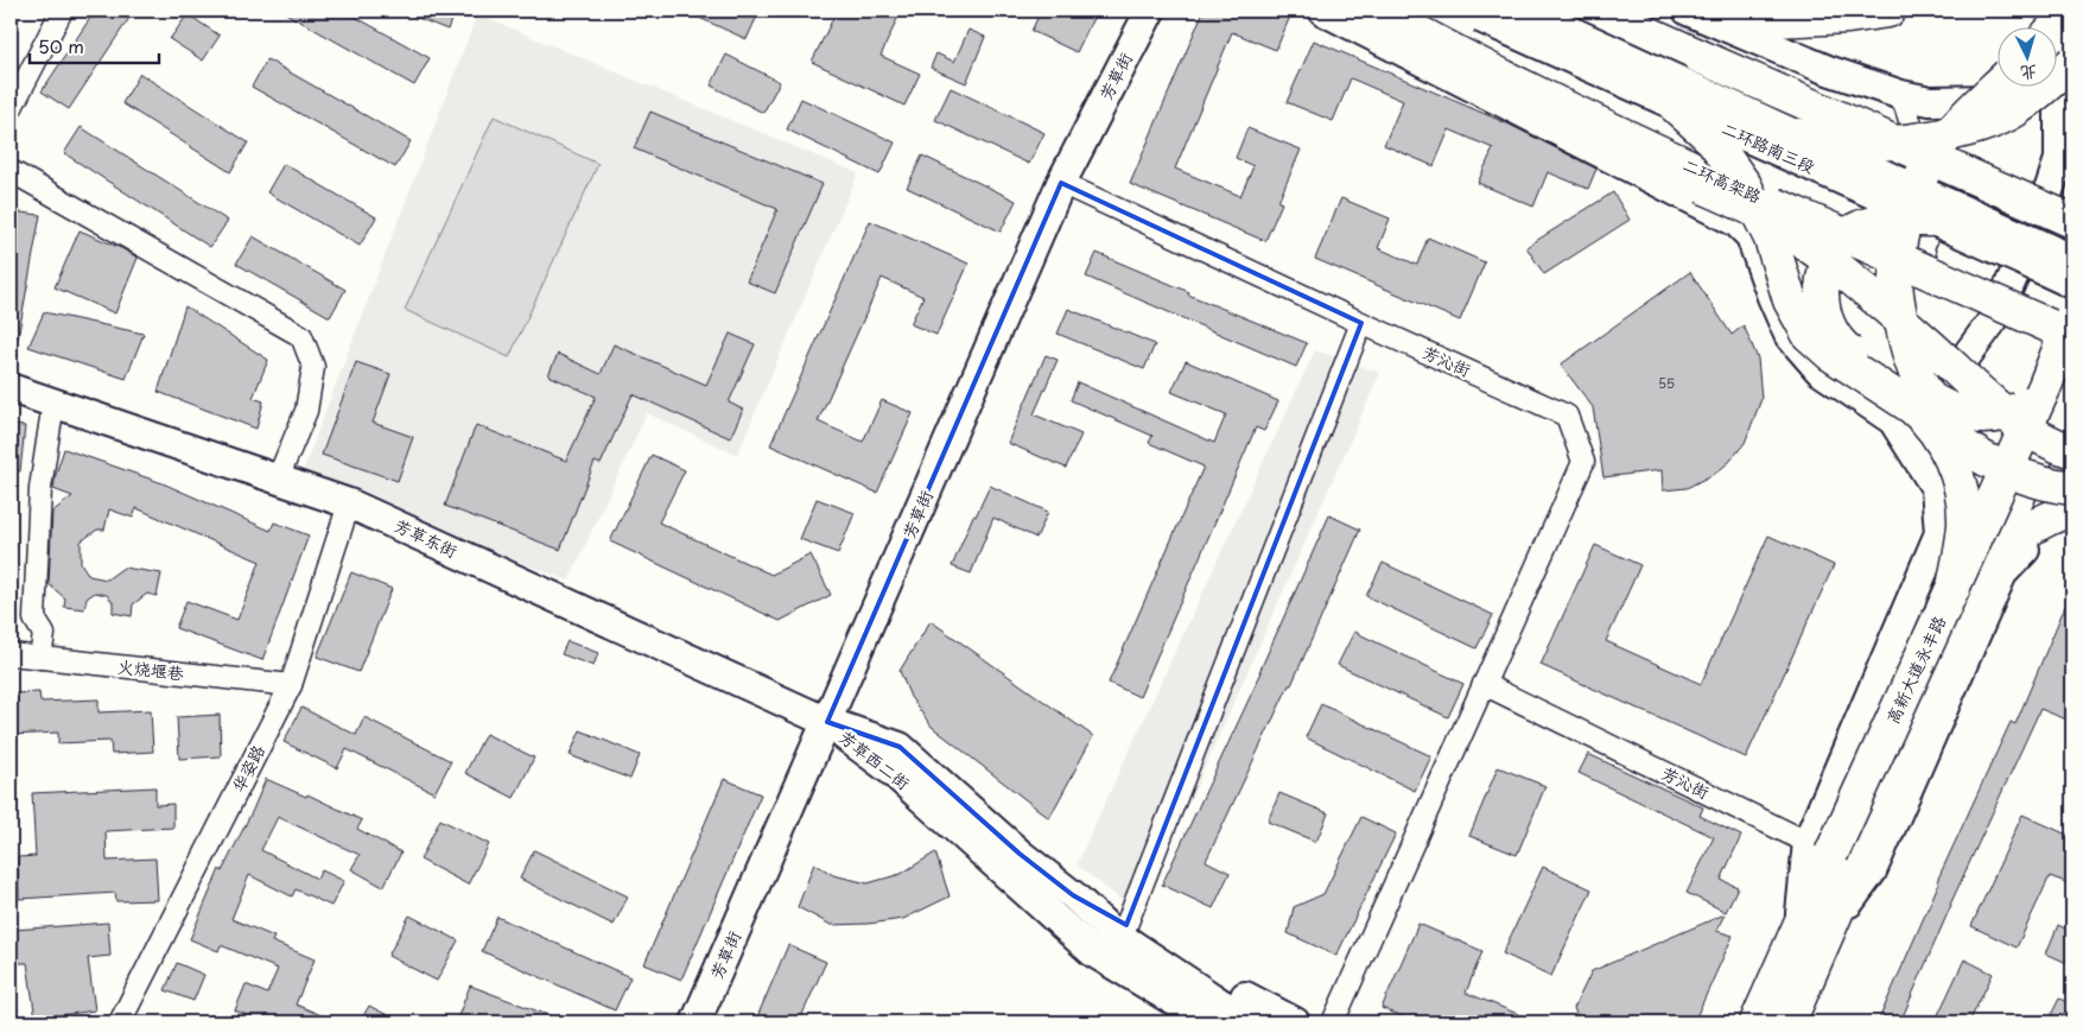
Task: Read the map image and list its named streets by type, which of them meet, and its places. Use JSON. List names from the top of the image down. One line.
{"streets":{"main road":["芳草街","二环路南三段","二环高架路","芳草东街","高新大道永丰路","芳草西二街"],"street":["芳沁街","火烧堰巷","华姿路"]},"crossings":[["芳草街","芳沁街"],["芳草街","芳草东街"],["芳草街","芳草西二街"],["芳沁街","高新大道永丰路"],["芳草东街","芳草西二街"],["芳草东街","华姿路"],["火烧堰巷","华姿路"]],"house_numbers":["55"],"scale_bar":"50 m","north":"bottom"}
